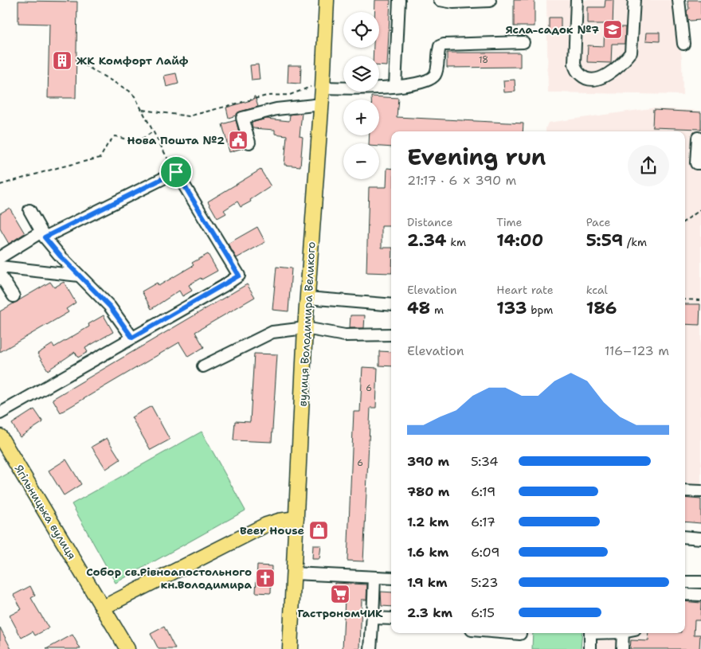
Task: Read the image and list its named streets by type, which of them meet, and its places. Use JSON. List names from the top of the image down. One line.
{"streets":{"main road":["вулиця Володимира Великого","Ягільницька вулиця"]},"places":{"school or university":["Ясла-садок №7"],"building":["ЖК Комфорт Лайф"],"public building":["Нова Пошта №2"],"shop":["Beer House"],"church":["Собор св.Рівноапостольного кн.Володимира"],"supermarket":["ГастрономЧИК"]},"house_numbers":["18","6","6"],"page":{"map_buttons":["+","−"],"heading":["Evening run","21:17 · 6 × 390 m"],"stats":[["Distance","2.34 km"],["Time","14:00"],["Pace","5:59 /km"],["Elevation","48 m"],["Heart rate","133 bpm"],["kcal","186"]],"chart":["Elevation","116–123 m"],"list":[{"name":"390 m","note":"5:34"},{"name":"780 m","note":"6:19"},{"name":"1.2 km","note":"6:17"},{"name":"1.6 km","note":"6:09"},{"name":"1.9 km","note":"5:23"},{"name":"2.3 km","note":"6:15"}]}}
